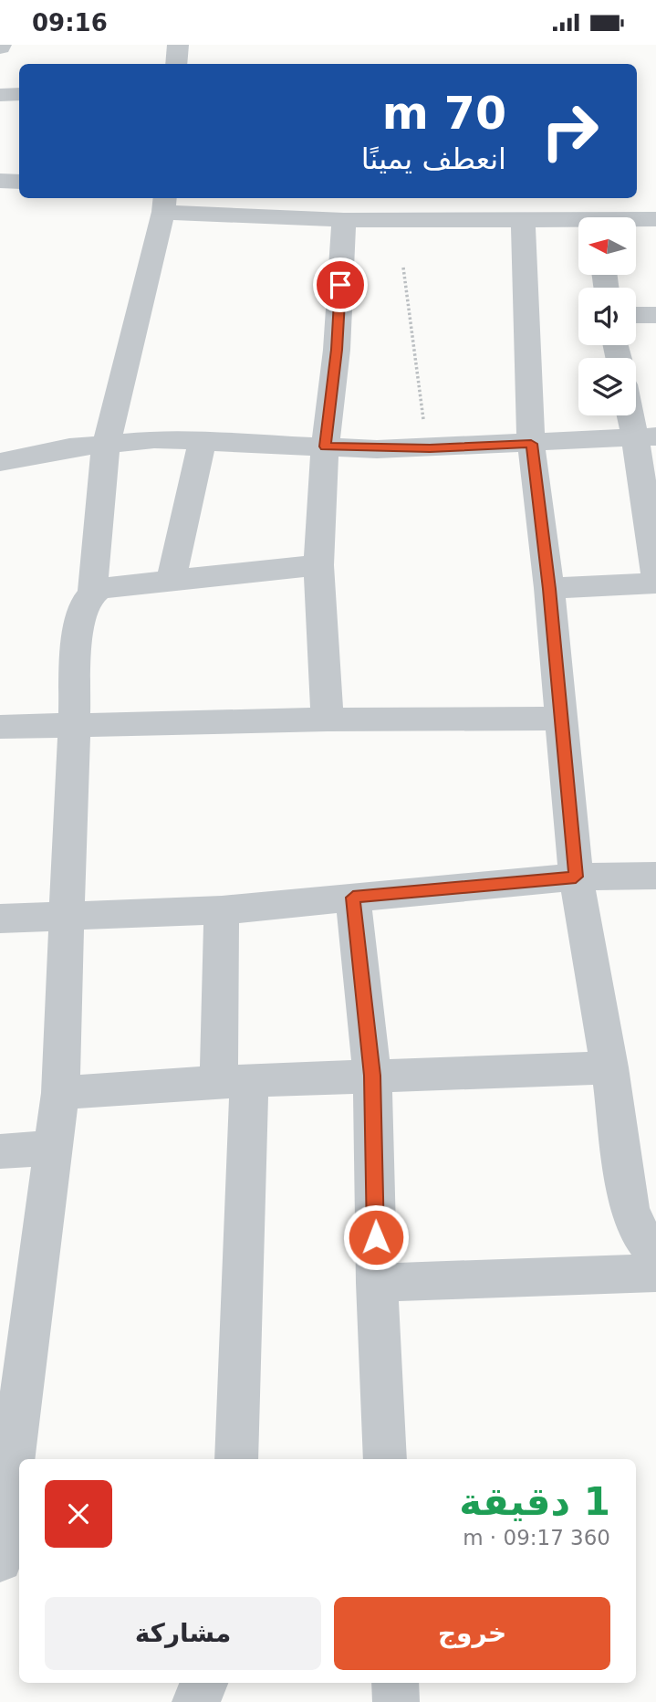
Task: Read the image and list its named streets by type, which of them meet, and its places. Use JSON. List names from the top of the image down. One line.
{"north":"left","page":{"status":"09:16","turn":["70 m","انعطف يمينًا"],"heading":["1 دقيقة","360 m · 09:17"],"buttons":["خروج","مشاركة"]}}
